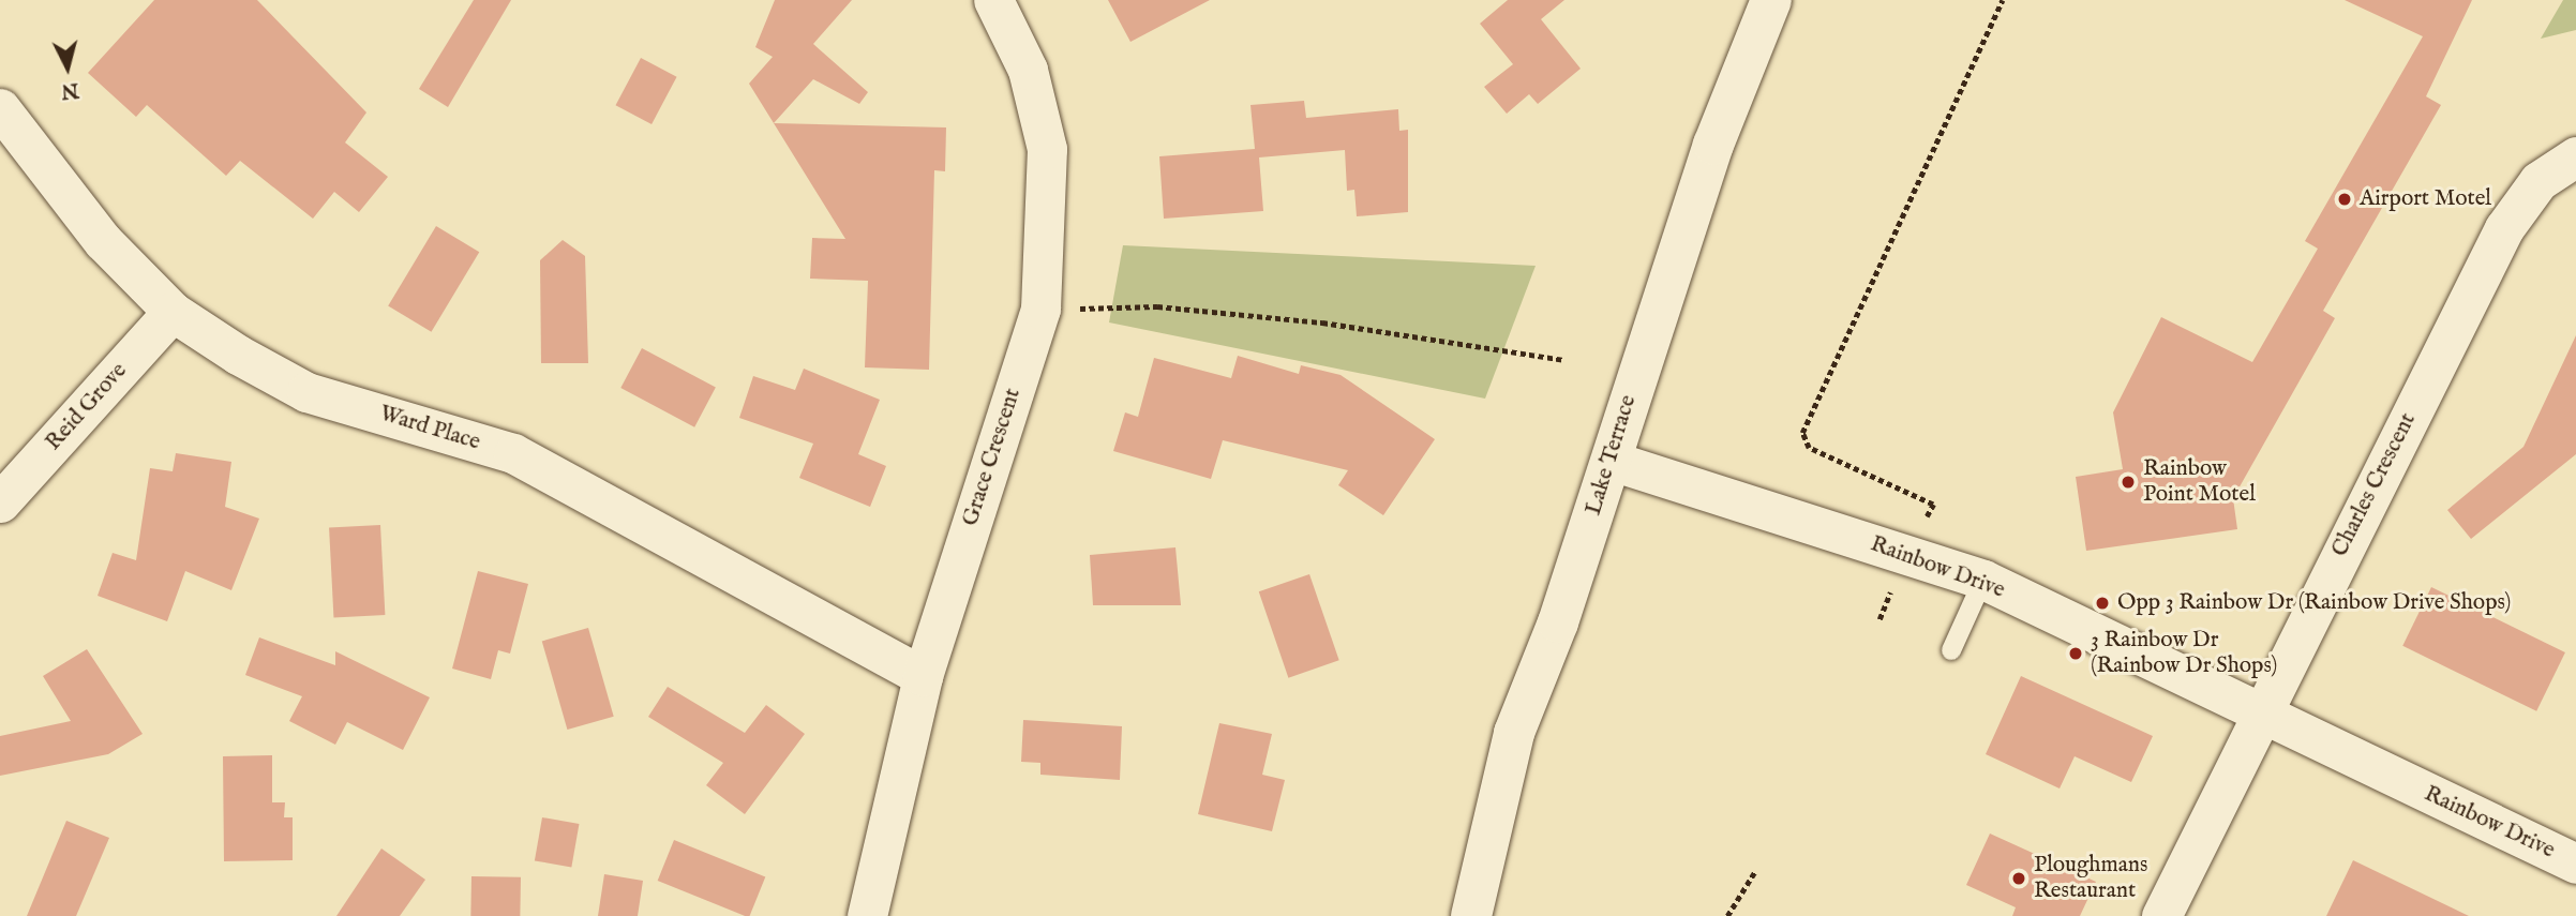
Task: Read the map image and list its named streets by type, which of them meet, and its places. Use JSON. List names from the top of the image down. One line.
{"streets":{"main road":["Lake Terrace"],"street":["Reid Grove","Ward Place","Grace Crescent","Charles Crescent","Rainbow Drive"]},"crossings":[["Reid Grove","Ward Place"],["Ward Place","Grace Crescent"],["Lake Terrace","Rainbow Drive"],["Charles Crescent","Rainbow Drive"]],"places":["Airport Motel","Rainbow Point Motel","Opp 3 Rainbow Dr (Rainbow Drive Shops)","3 Rainbow Dr (Rainbow Dr Shops)","Ploughmans Restaurant"],"north":"bottom"}
